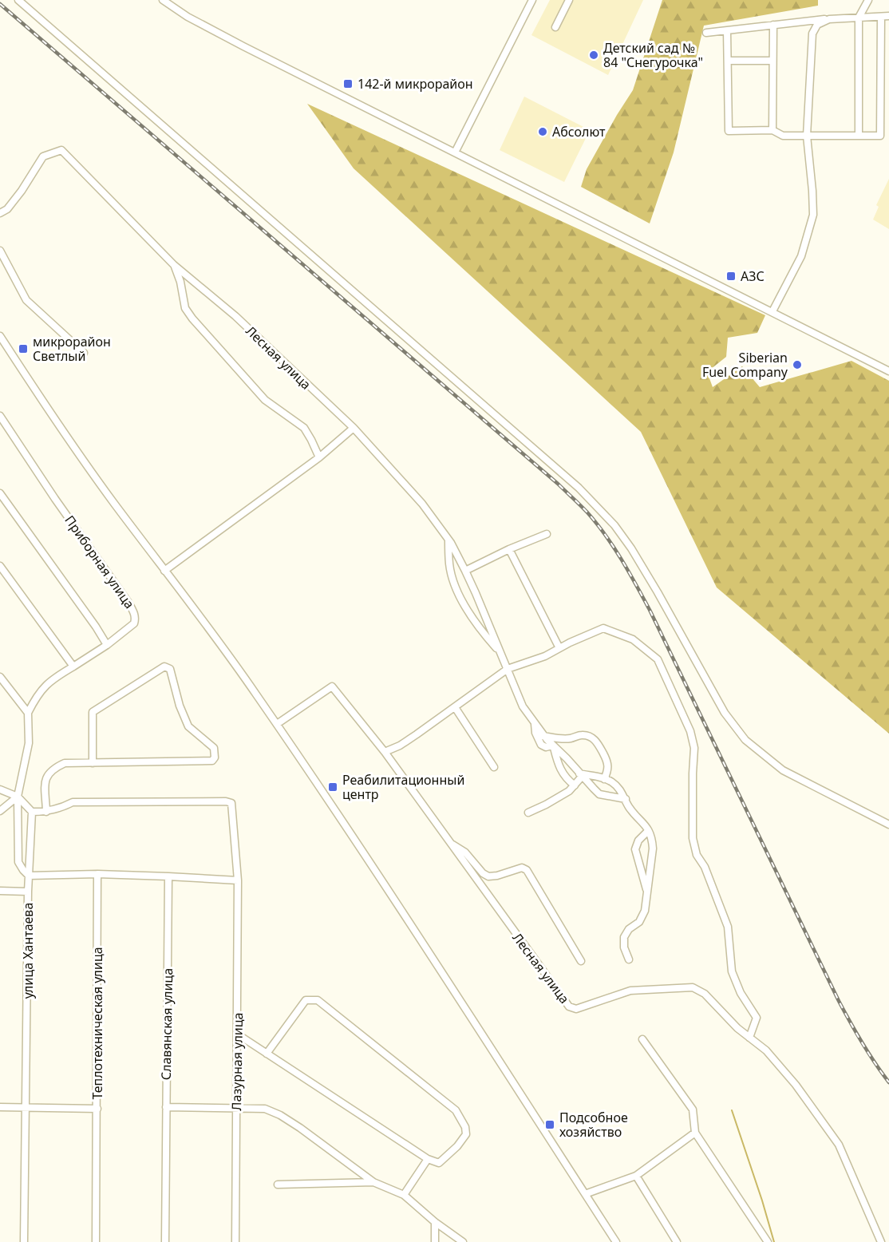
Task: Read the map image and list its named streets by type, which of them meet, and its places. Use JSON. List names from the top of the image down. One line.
{"streets":{"street":["Лесная улица","Приборная улица","улица Хантаева","Теплотехническая улица","Славянская улица","Лазурная улица"]},"crossings":[["улица Хантаева","Лазурная улица"]],"places":{"other":["Детский сад № 84 \"Снегурочка\"","Абсолют","Siberian Fuel Company"],"transit":["142-й микрорайон","АЗС","микрорайон Светлый","Реабилитационный центр","Подсобное хозяйство"]}}
